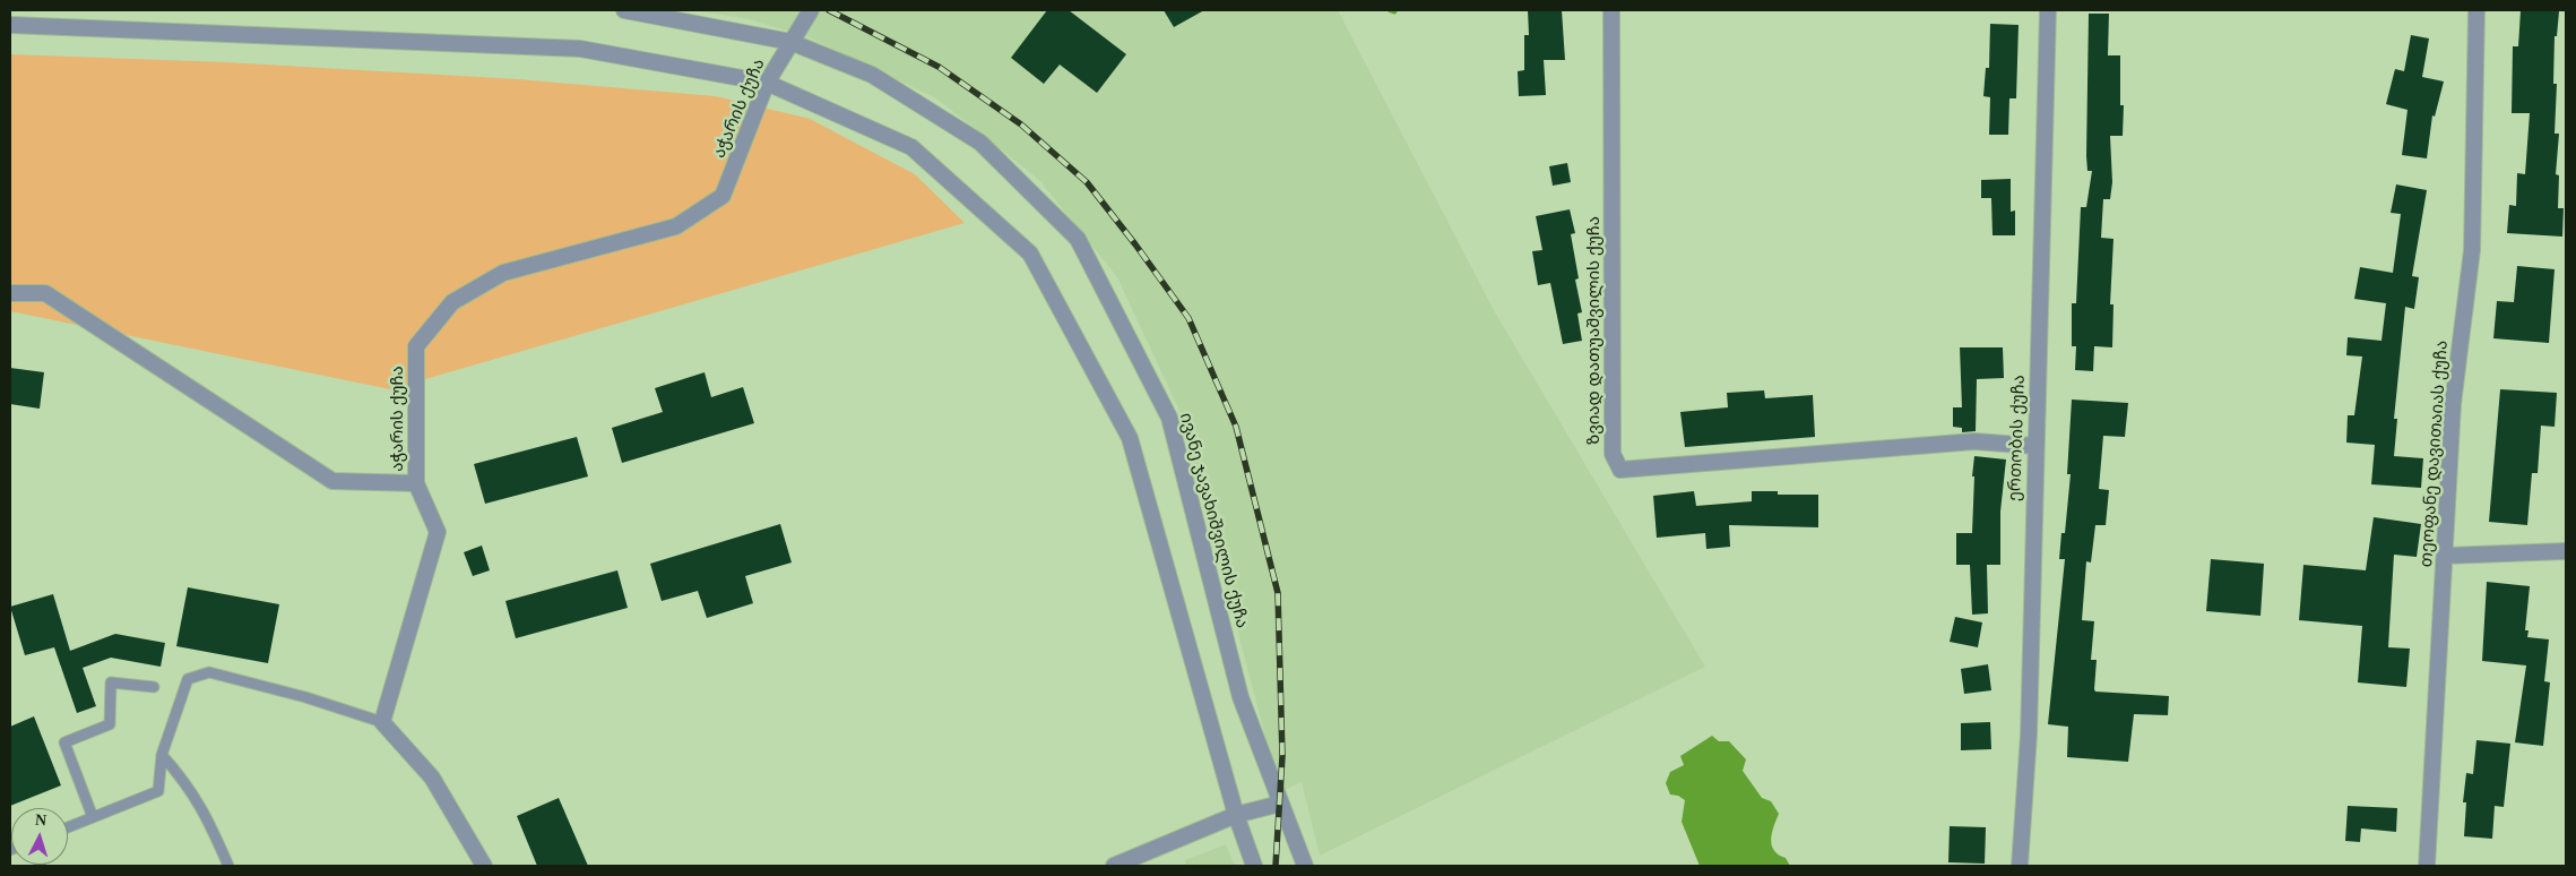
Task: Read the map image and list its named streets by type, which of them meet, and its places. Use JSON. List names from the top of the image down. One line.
{"streets":{"street":["აჭარის ქუჩა","ზვიად დათუაშვილის ქუჩა","ერთობის ქუჩა","თეოფანე დავითაიას ქუჩა","ივანე ჯავახიშვილის ქუჩა"]},"crossings":[["აჭარის ქუჩა","ივანე ჯავახიშვილის ქუჩა"],["ზვიად დათუაშვილის ქუჩა","ერთობის ქუჩა"]],"north":"top"}
